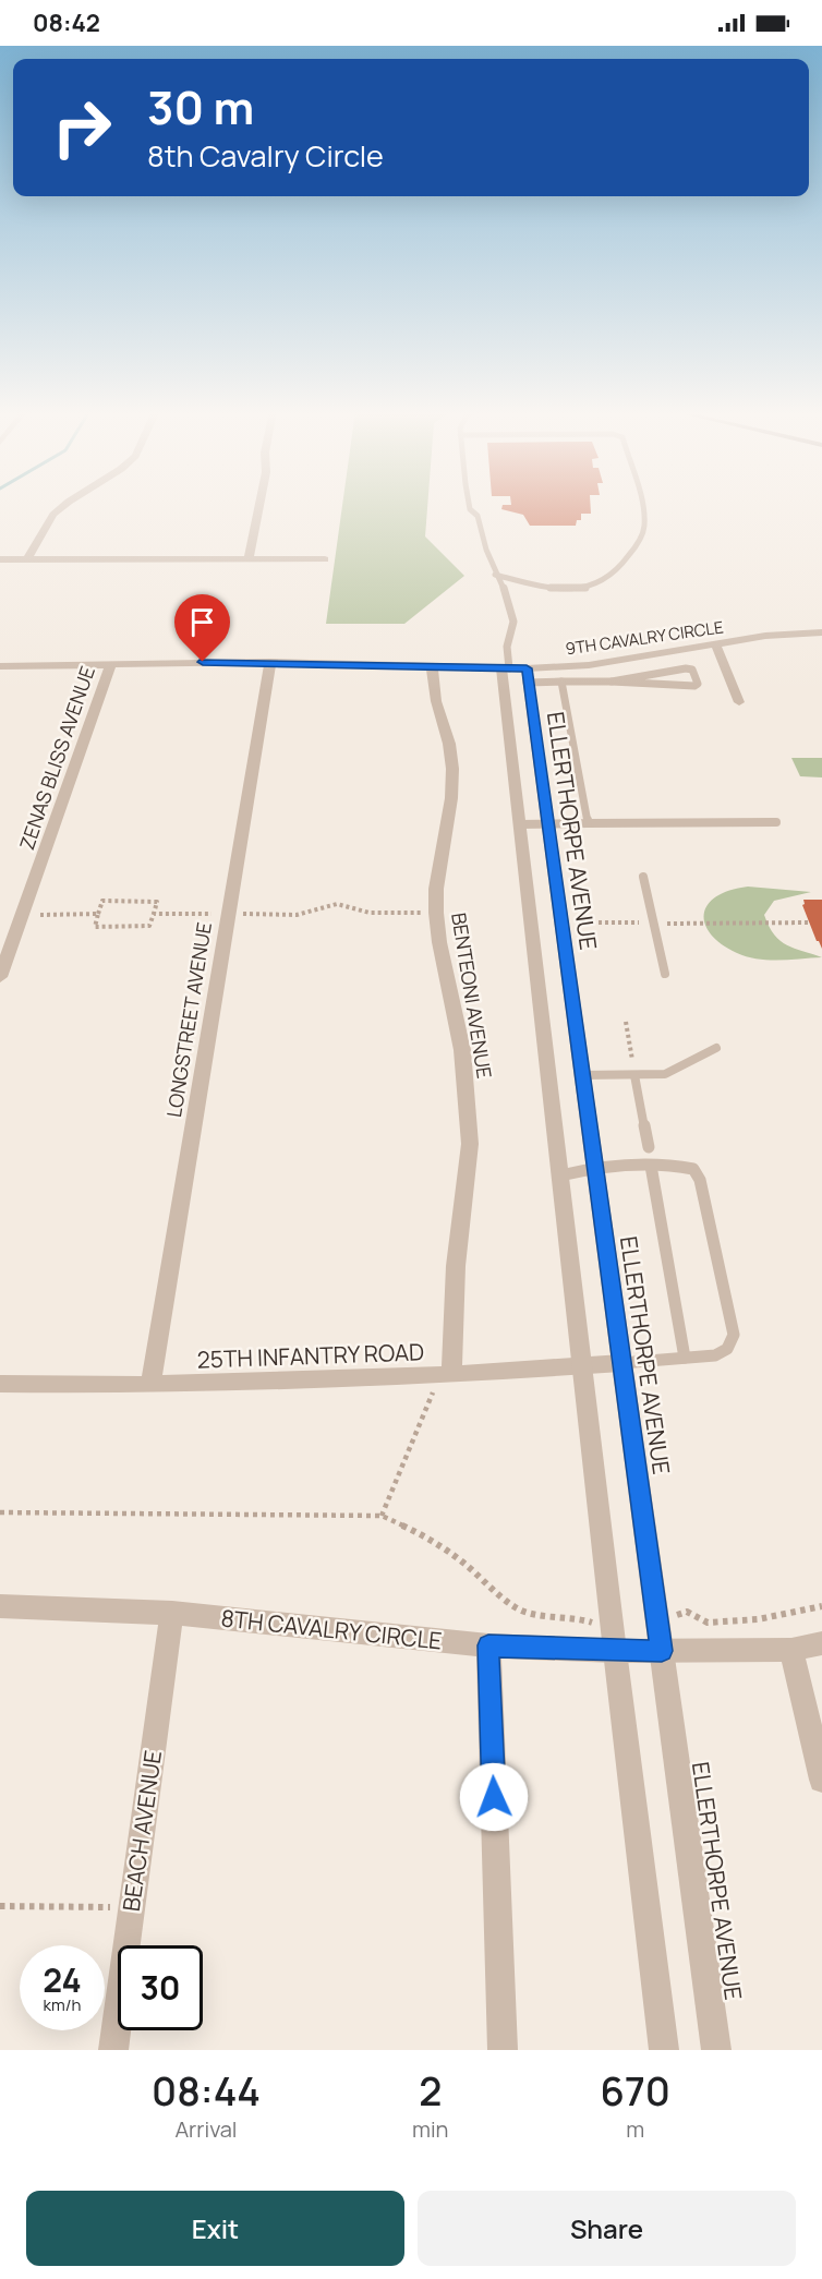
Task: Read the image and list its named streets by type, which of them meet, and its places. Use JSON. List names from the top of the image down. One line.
{"streets":{"street":["9TH CAVALRY CIRCLE","ZENAS BLISS AVENUE","ELLERTHORPE AVENUE","BENTEONI AVENUE","LONGSTREET AVENUE","25TH INFANTRY ROAD","8TH CAVALRY CIRCLE","BEACH AVENUE"]},"crossings":[["9TH CAVALRY CIRCLE","ZENAS BLISS AVENUE"],["9TH CAVALRY CIRCLE","ELLERTHORPE AVENUE"],["9TH CAVALRY CIRCLE","BENTEONI AVENUE"],["9TH CAVALRY CIRCLE","LONGSTREET AVENUE"],["ELLERTHORPE AVENUE","25TH INFANTRY ROAD"],["ELLERTHORPE AVENUE","8TH CAVALRY CIRCLE"],["BENTEONI AVENUE","25TH INFANTRY ROAD"],["LONGSTREET AVENUE","25TH INFANTRY ROAD"],["8TH CAVALRY CIRCLE","BEACH AVENUE"]],"page":{"status":"08:42","turn":["30 m","8th Cavalry Circle"],"speed":"24 km/h","limit":"30","eta":["08:44","Arrival","2","min","670","m"],"buttons":["Exit","Share"]}}
